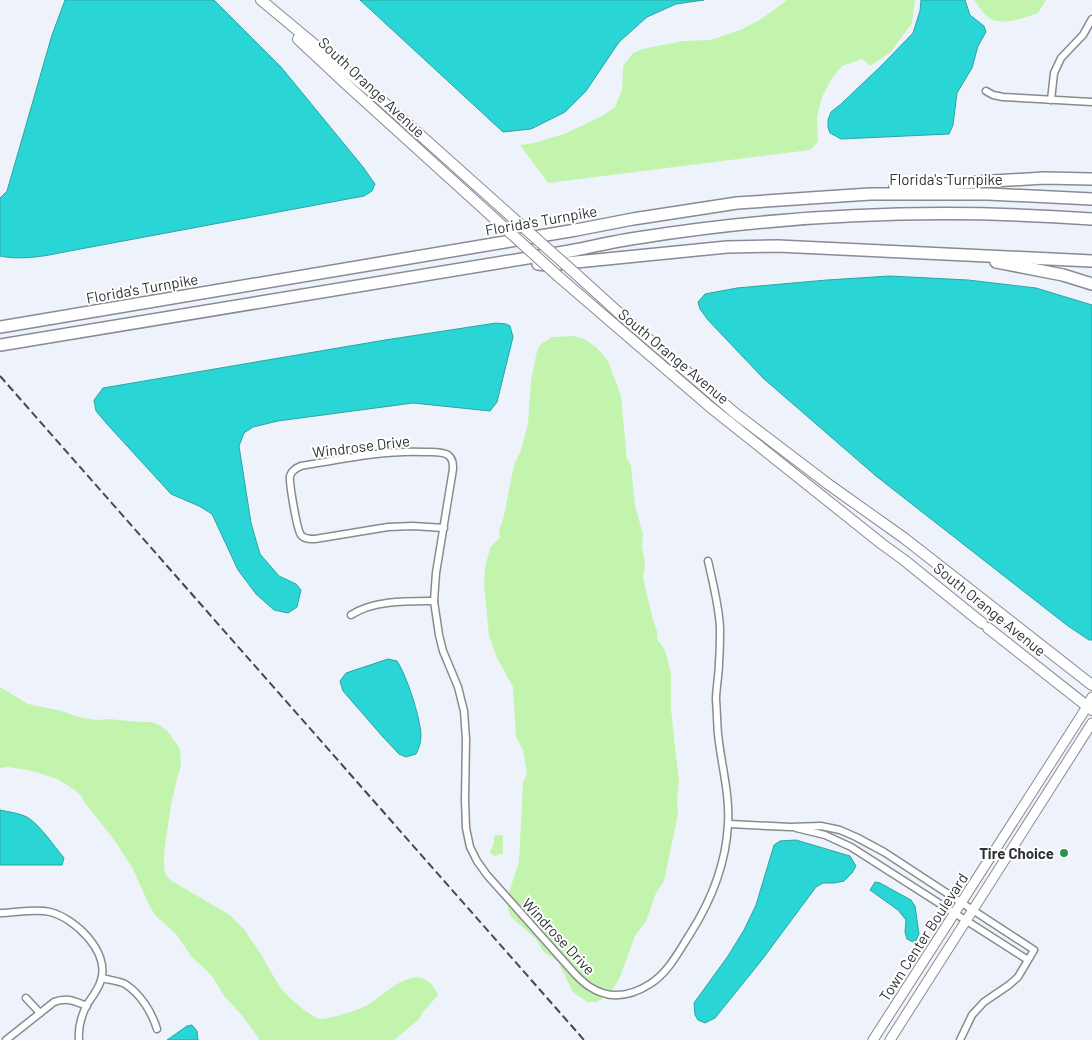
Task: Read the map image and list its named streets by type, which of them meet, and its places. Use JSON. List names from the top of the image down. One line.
{"streets":{"highway":["Florida's Turnpike"],"main road":["South Orange Avenue","Town Center Boulevard"],"street":["Windrose Drive"]},"crossings":[["South Orange Avenue","Town Center Boulevard"]],"places":["Tire Choice"]}
